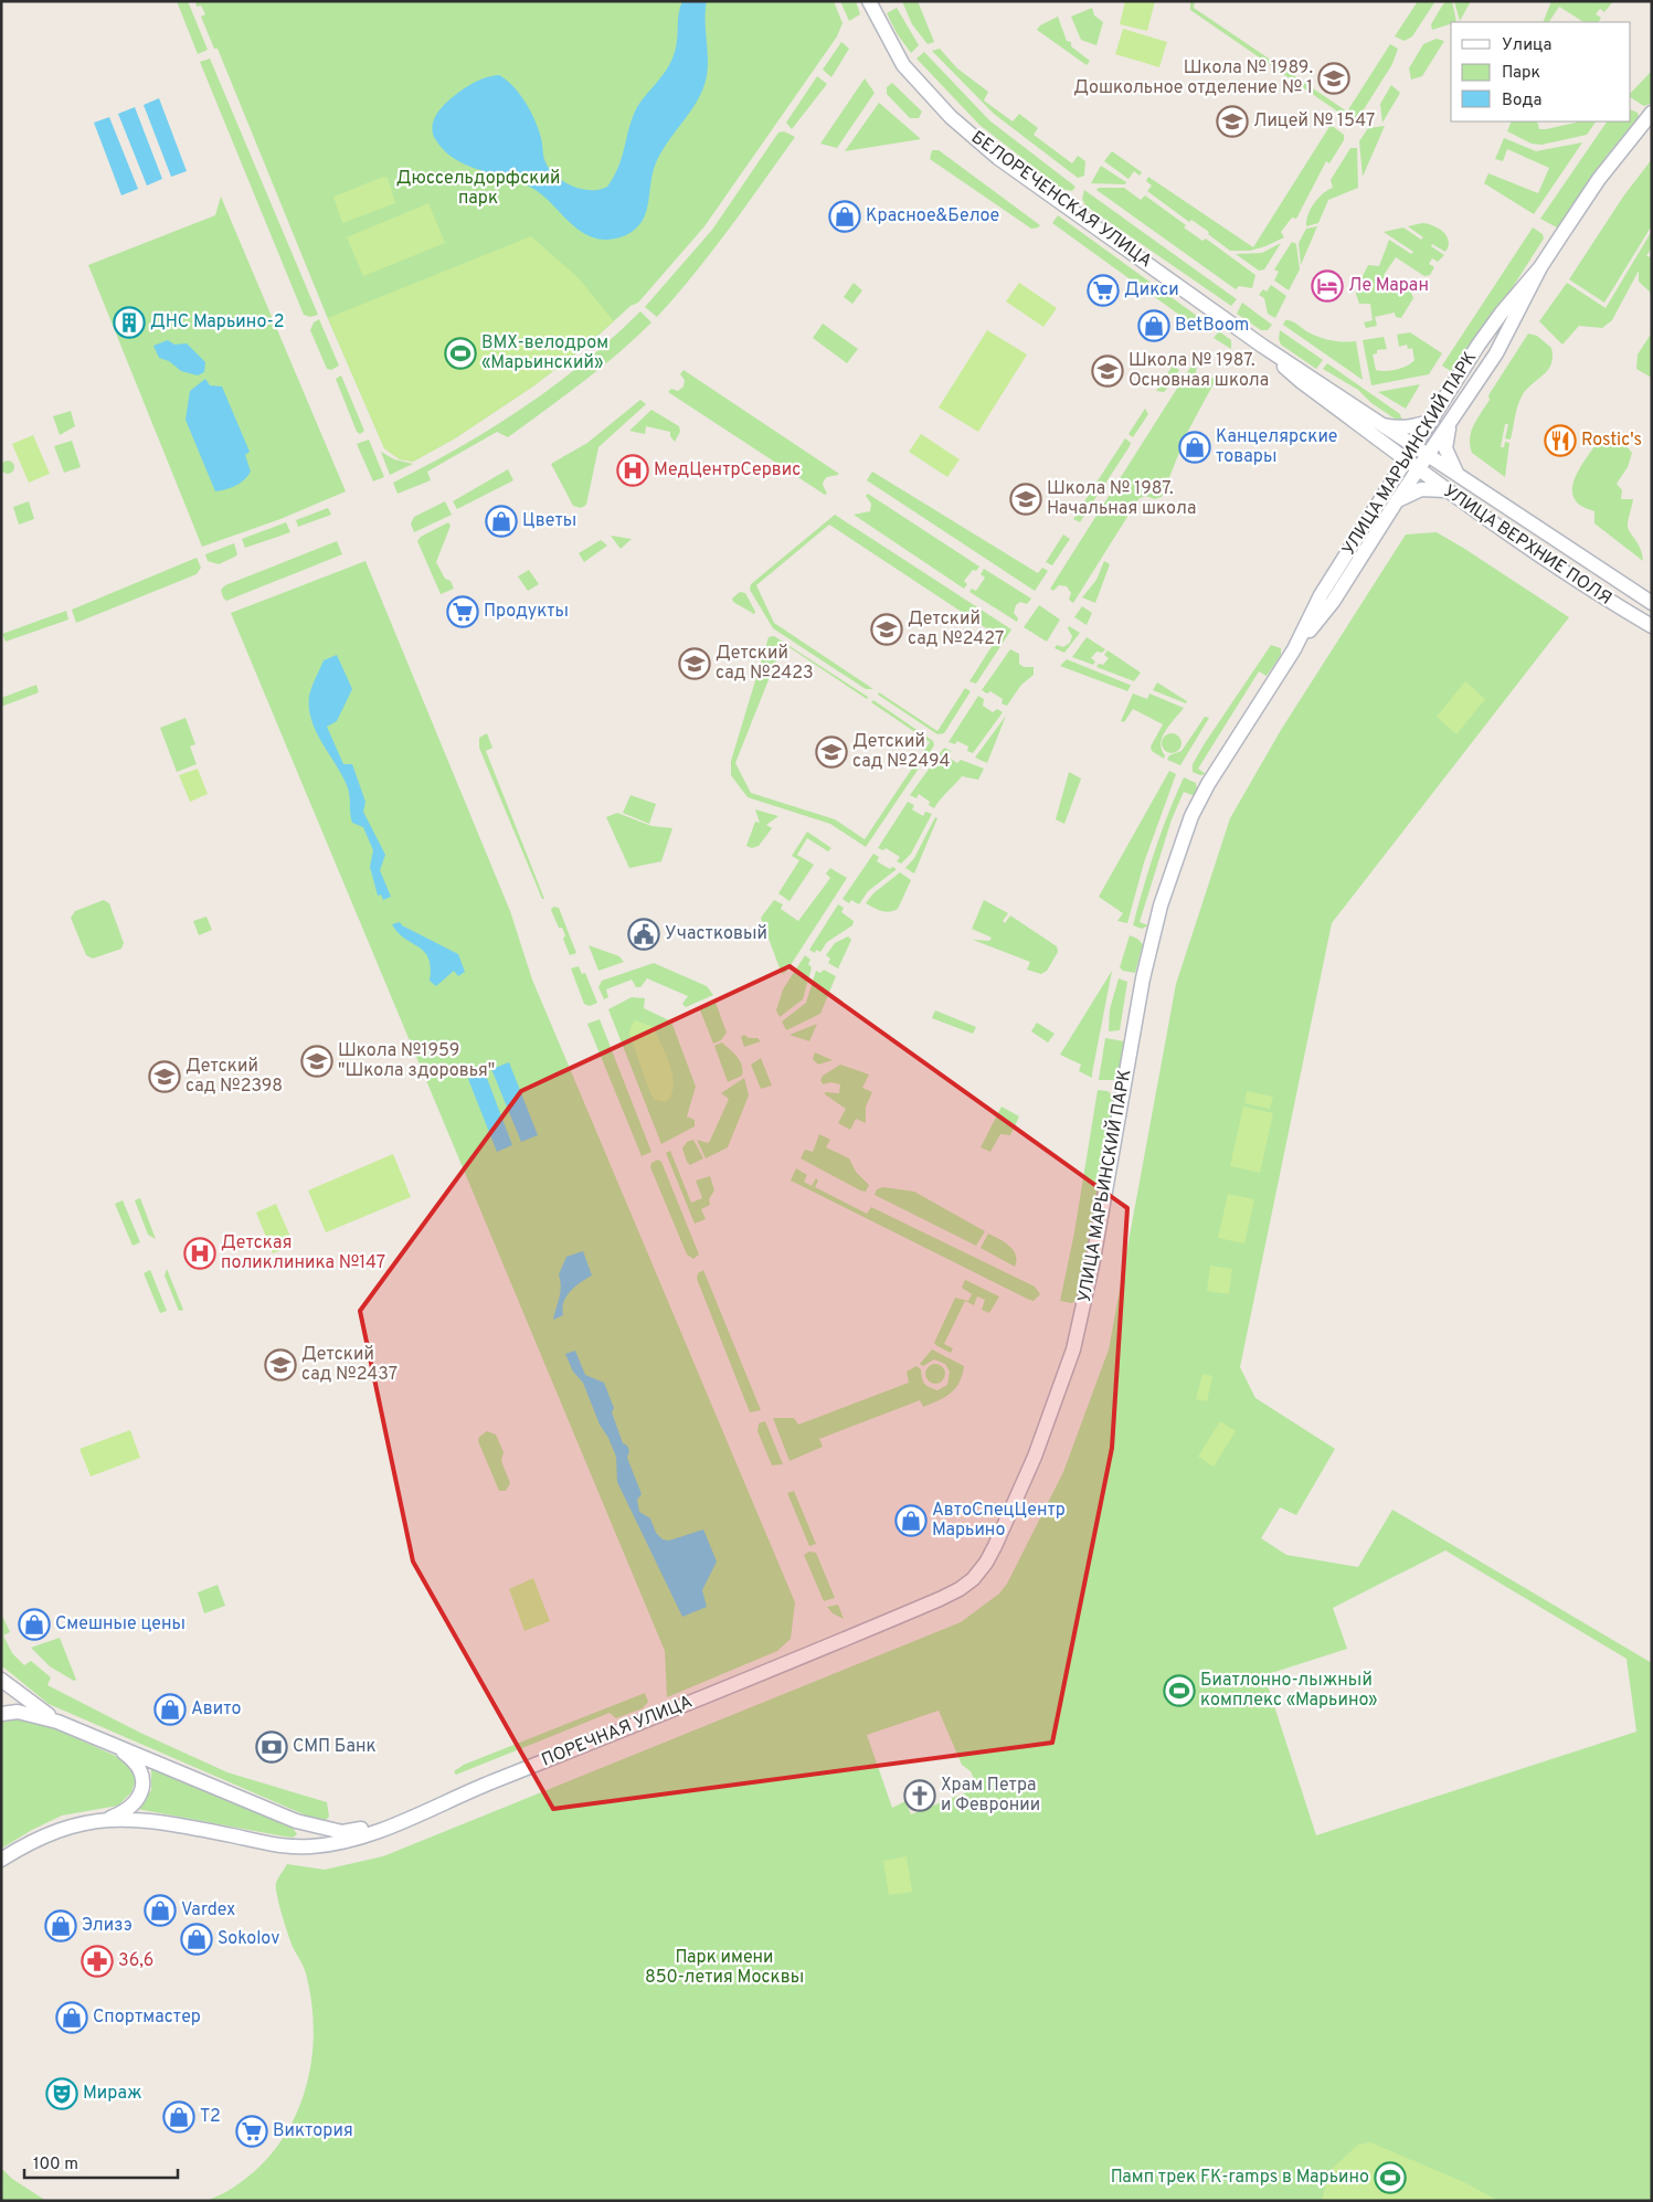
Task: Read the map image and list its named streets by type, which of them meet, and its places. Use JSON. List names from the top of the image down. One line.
{"streets":{"main road":["БЕЛОРЕЧЕНСКАЯ УЛИЦА","УЛИЦА МАРЬИНСКИЙ ПАРК","УЛИЦА ВЕРХНИЕ ПОЛЯ","ПОРЕЧНАЯ УЛИЦА"]},"crossings":[["БЕЛОРЕЧЕНСКАЯ УЛИЦА","УЛИЦА МАРЬИНСКИЙ ПАРК"],["БЕЛОРЕЧЕНСКАЯ УЛИЦА","УЛИЦА ВЕРХНИЕ ПОЛЯ"],["УЛИЦА МАРЬИНСКИЙ ПАРК","УЛИЦА ВЕРХНИЕ ПОЛЯ"],["УЛИЦА МАРЬИНСКИЙ ПАРК","ПОРЕЧНАЯ УЛИЦА"]],"parks":["Дюссельдорфский парк","Парк имени 850-летия Москвы"],"places":{"school or university":["Школа № 1989. Дошкольное отделение № 1","Лицей № 1547","Школа № 1987. Основная школа","Школа № 1987. Начальная школа","Детский сад №2427","Детский сад №2423","Детский сад №2494","Школа №1959 \"Школа здоровья\"","Детский сад №2398","Детский сад №2437"],"shop":["Красное&Белое","BetBoom","Канцелярские товары","Цветы","АвтоСпецЦентр Марьино","Смешные цены","Авито","Vardex","Элизэ","Sokolov","Спортмастер","T2"],"hotel":["Ле Маран"],"supermarket":["Дикси","Продукты","Виктория"],"building":["ДНС Марьино-2"],"sports":["BMX-велодром «Марьинский»","Биатлонно-лыжный комплекс «Марьино»","Памп трек FK-ramps в Марьино"],"restaurant":["Rostic's"],"hospital":["МедЦентрСервис","Детская поликлиника №147"],"public building":["Участковый"],"bank":["СМП Банк"],"church":["Храм Петра и Февронии"],"pharmacy":["36,6"],"theatre":["Мираж"]},"legend":["Улица","Парк","Вода"],"scale_bar":"100 m"}
